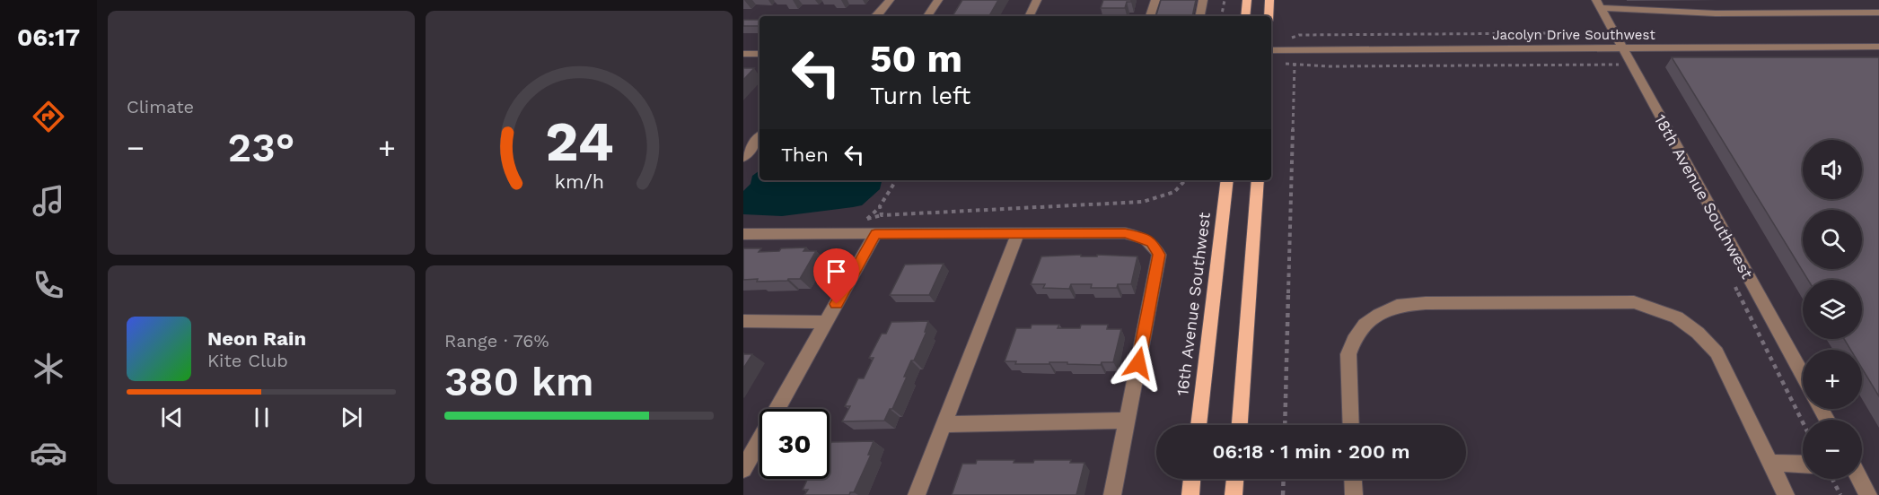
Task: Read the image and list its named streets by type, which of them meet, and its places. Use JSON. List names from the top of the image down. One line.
{"streets":{"main road":["16th Avenue Southwest"],"street":["Jacolyn Drive Southwest","18th Avenue Southwest"]},"crossings":[["Jacolyn Drive Southwest","18th Avenue Southwest"]],"page":{"tabs":"06:17","tile":["Climate",["Range · 76%","380 km"]],"turn":["50 m","Turn left"],"heat":["−","23°","+"],"then":"Then","map_buttons":["+","−"],"song":["Neon Rain","Kite Club"],"limit":"30","trip":"06:18 · 1 min · 200 m","gauge":["24","km/h"]}}
